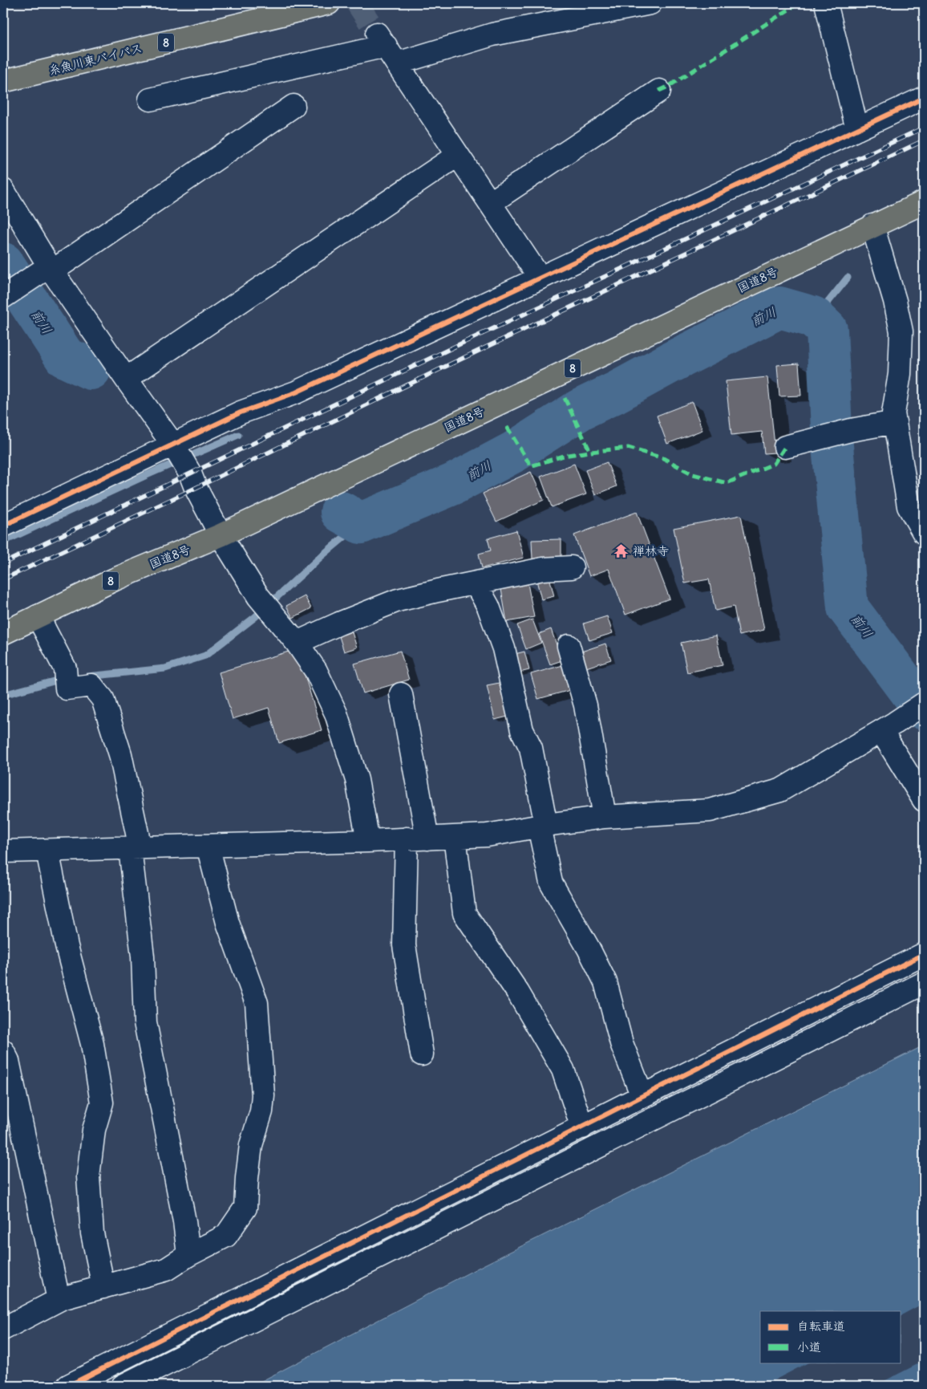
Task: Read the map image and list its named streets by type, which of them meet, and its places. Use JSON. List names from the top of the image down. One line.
{"streets":{"highway":["8","糸魚川東バイパス","国道8号"]},"water":["前川"],"places":{"temple":["禅林寺"]},"legend":["自転車道","小道"]}
